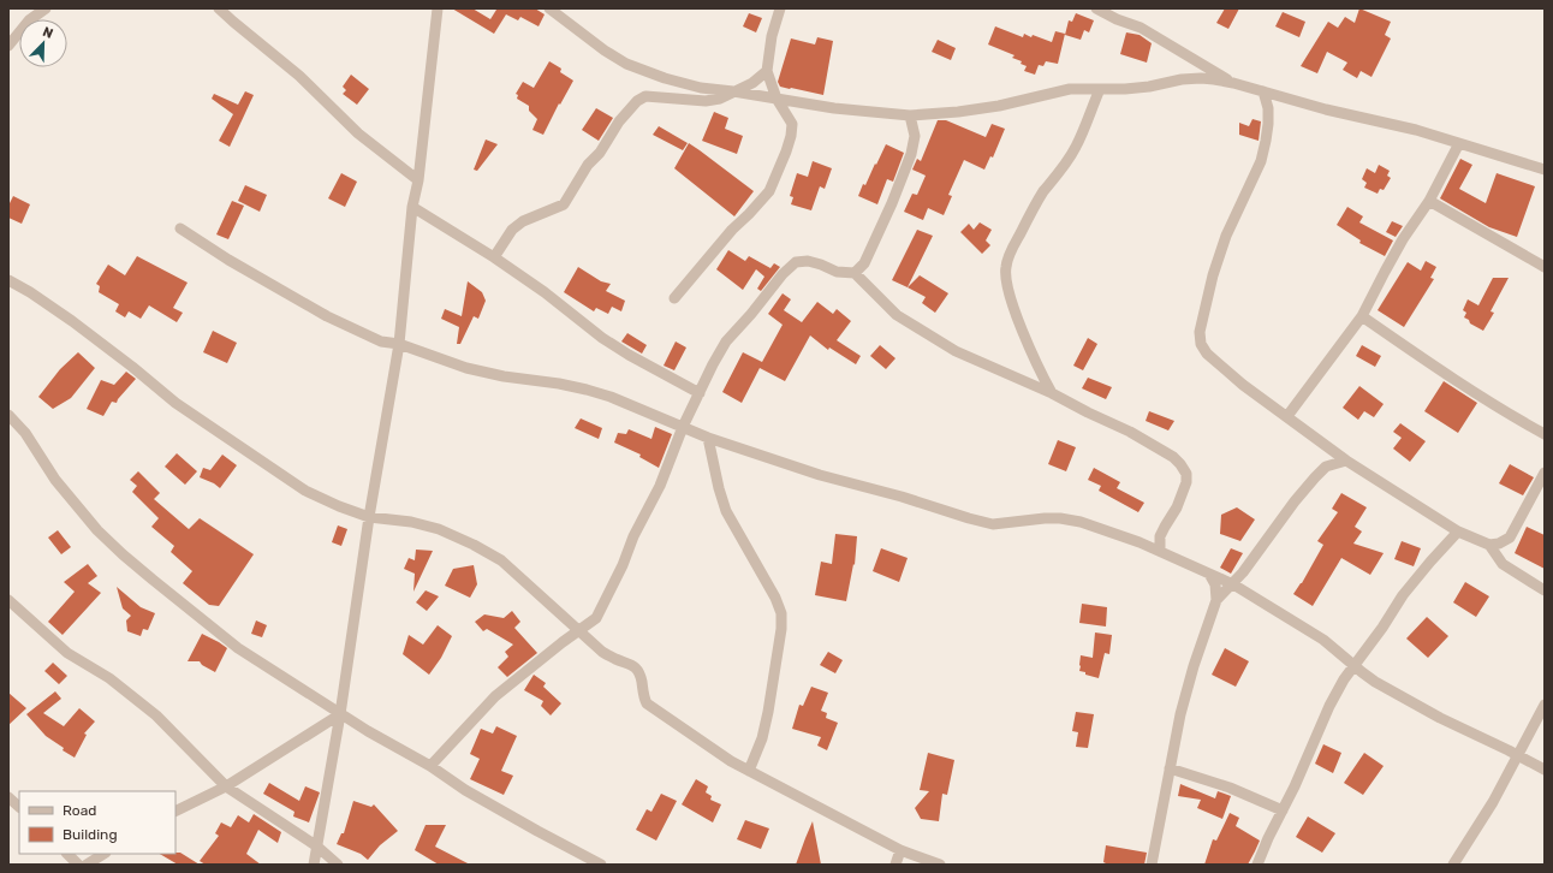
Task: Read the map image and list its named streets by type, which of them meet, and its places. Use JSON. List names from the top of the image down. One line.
{"legend":["Road","Building"],"north":"top right"}
